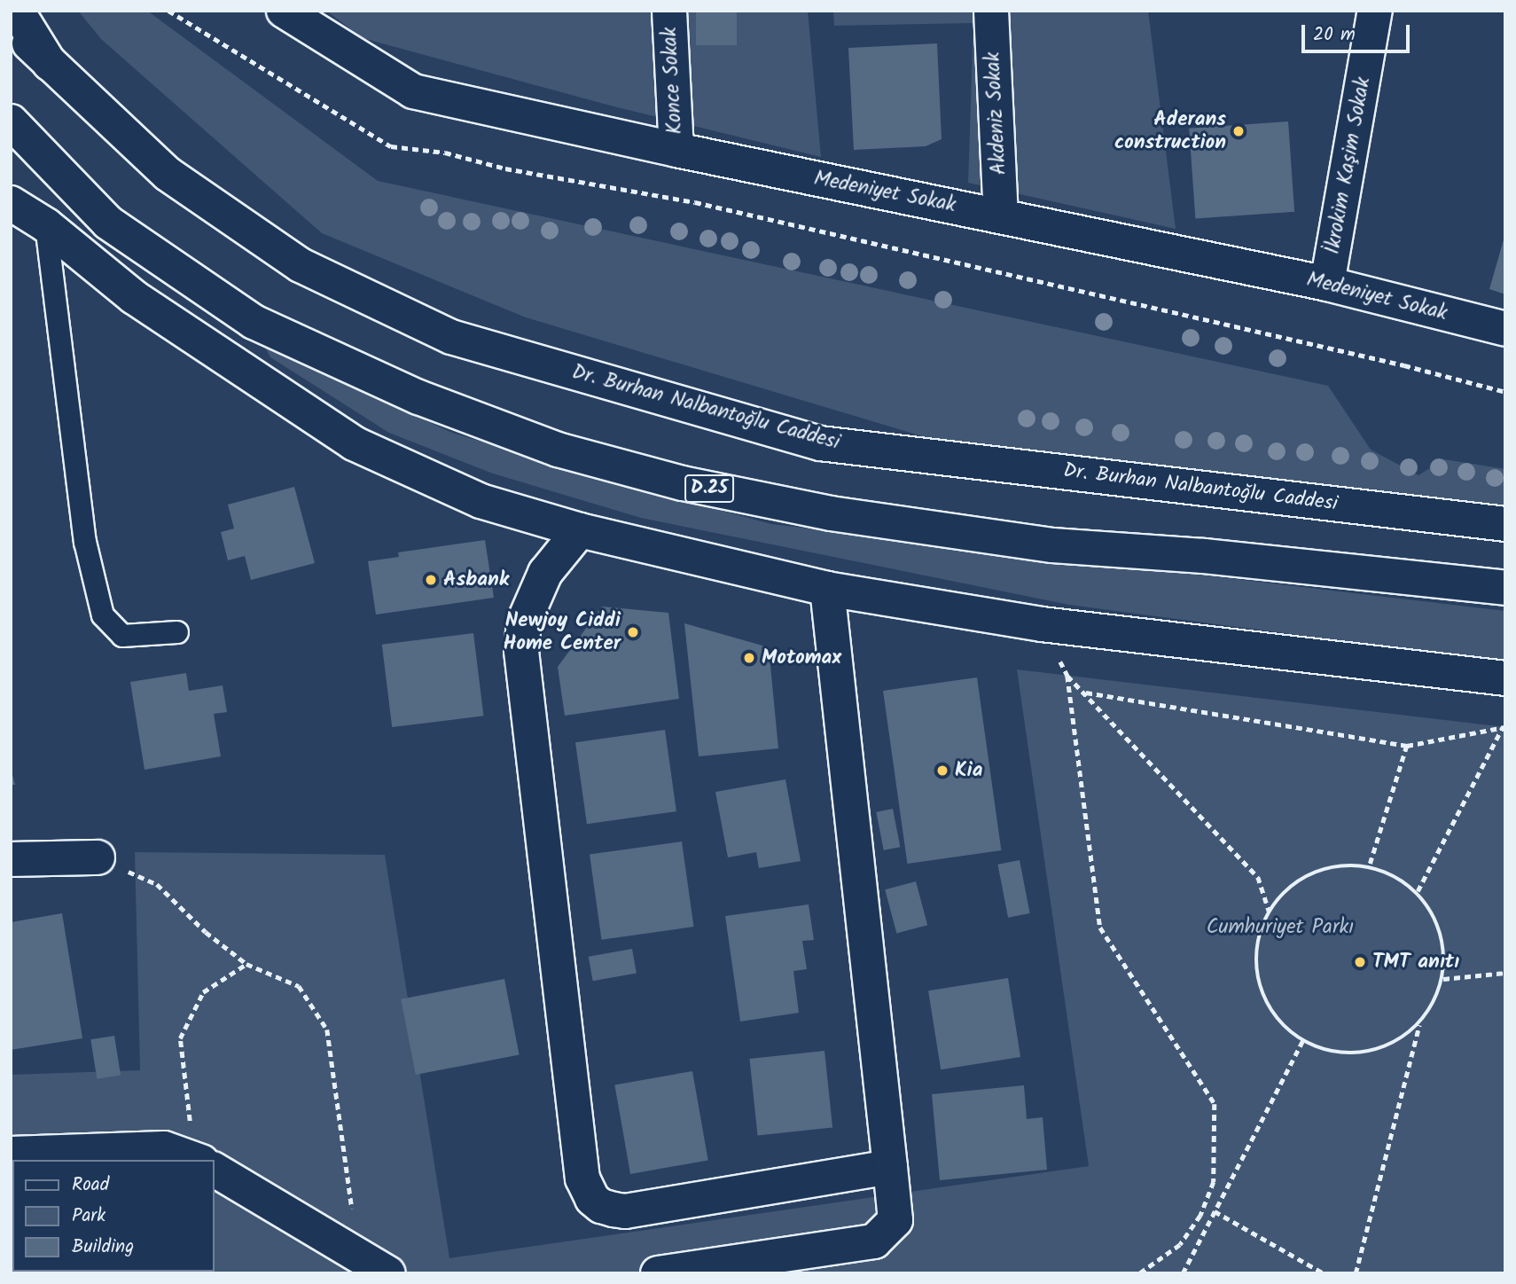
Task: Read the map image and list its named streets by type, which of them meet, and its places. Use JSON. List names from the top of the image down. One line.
{"streets":{"main road":["Konce Sokak","Akdeniz Sokak","İkrokim Kaşim Sokak","Medeniyet Sokak","Dr. Burhan Nalbantoğlu Caddesi","D.25"]},"crossings":[["Konce Sokak","Medeniyet Sokak"],["Akdeniz Sokak","Medeniyet Sokak"],["İkrokim Kaşim Sokak","Medeniyet Sokak"]],"parks":["Cumhuriyet Parkı"],"places":["Aderans construction","Asbank","Newjoy Ciddi Home Center","Motomax","Kia","TMT anıtı"],"legend":["Road","Park","Building"],"scale_bar":"20 m"}
